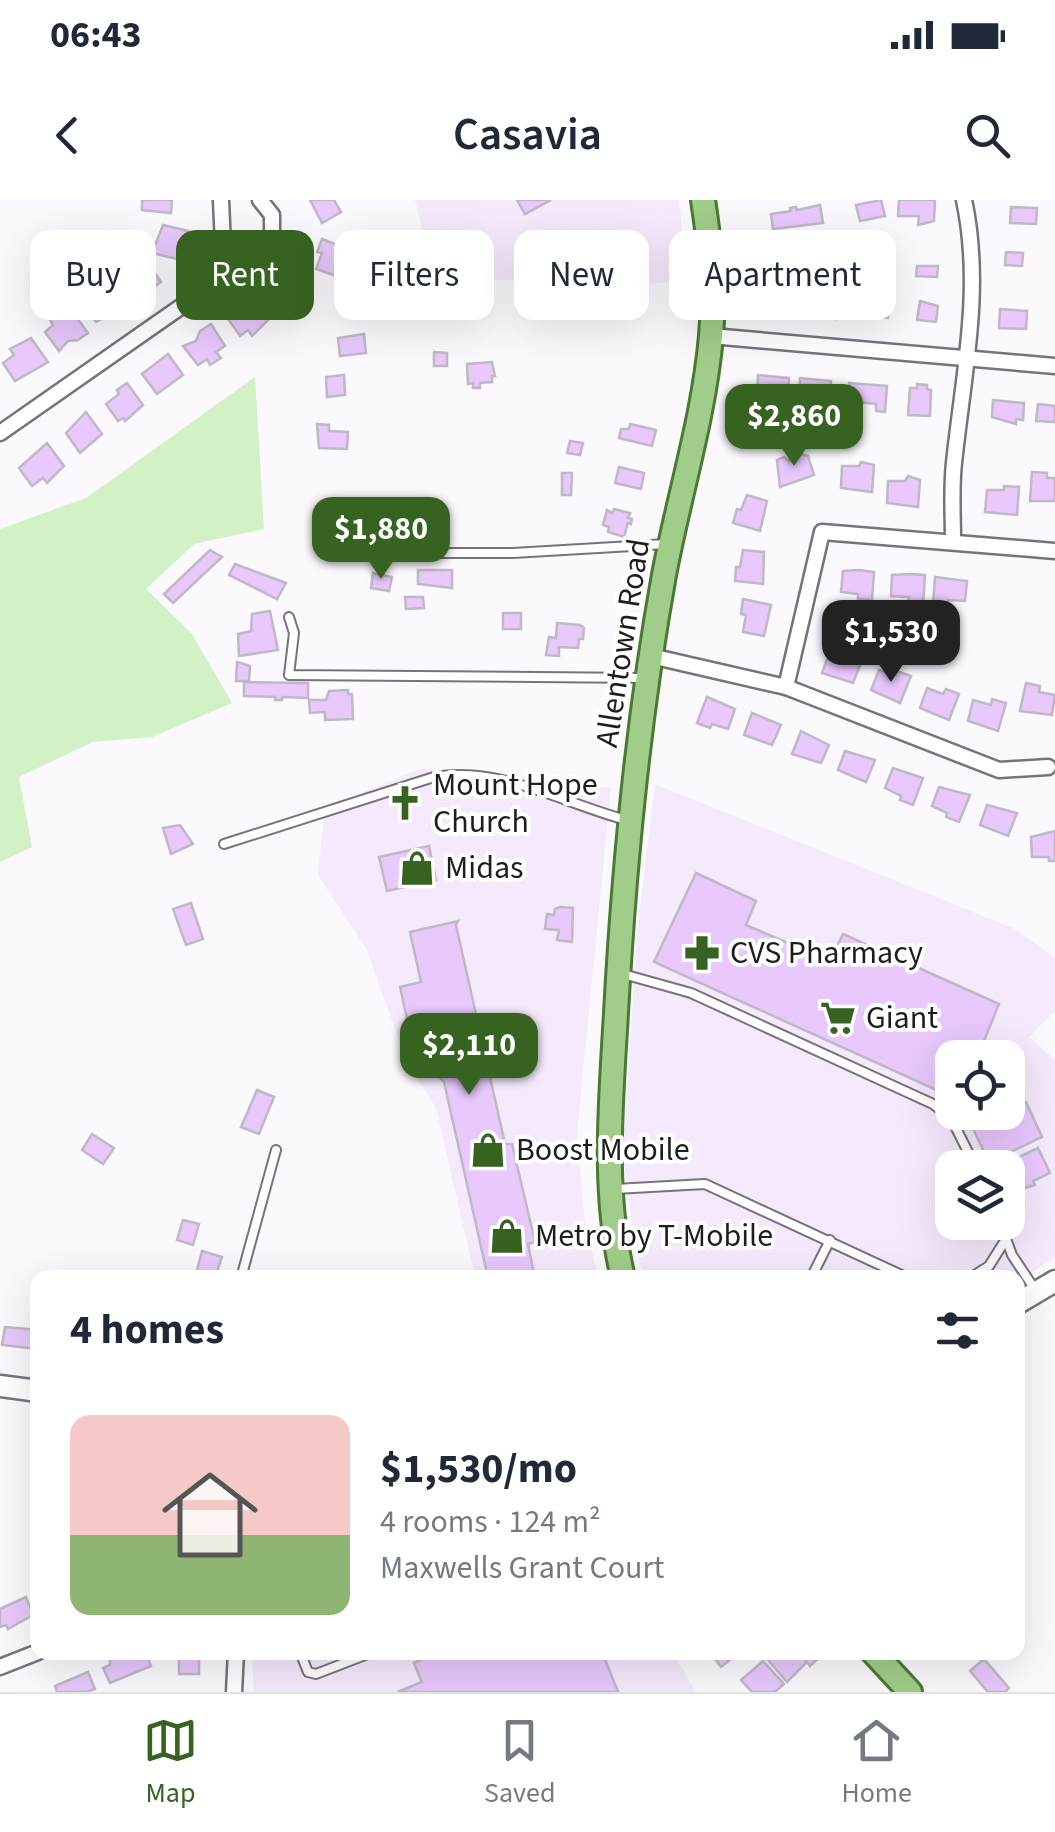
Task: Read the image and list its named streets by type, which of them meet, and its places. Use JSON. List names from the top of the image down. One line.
{"streets":{"main road":["Allentown Road"]},"places":{"church":["Mount Hope Church"],"shop":["Midas","Boost Mobile","Metro by T-Mobile"],"pharmacy":["CVS Pharmacy"],"supermarket":["Giant"]},"page":{"status":"06:43","header":"Casavia","chip":["Buy","Rent","Filters","New","Apartment"],"price":["$2,860","$1,880","$1,530","$2,110"],"heading":"4 homes","list":[{"name":"$1,530/mo","note":"4 rooms · 124 m² · Maxwells Grant Court"}],"tabs":["Map","Saved","Home"]}}
